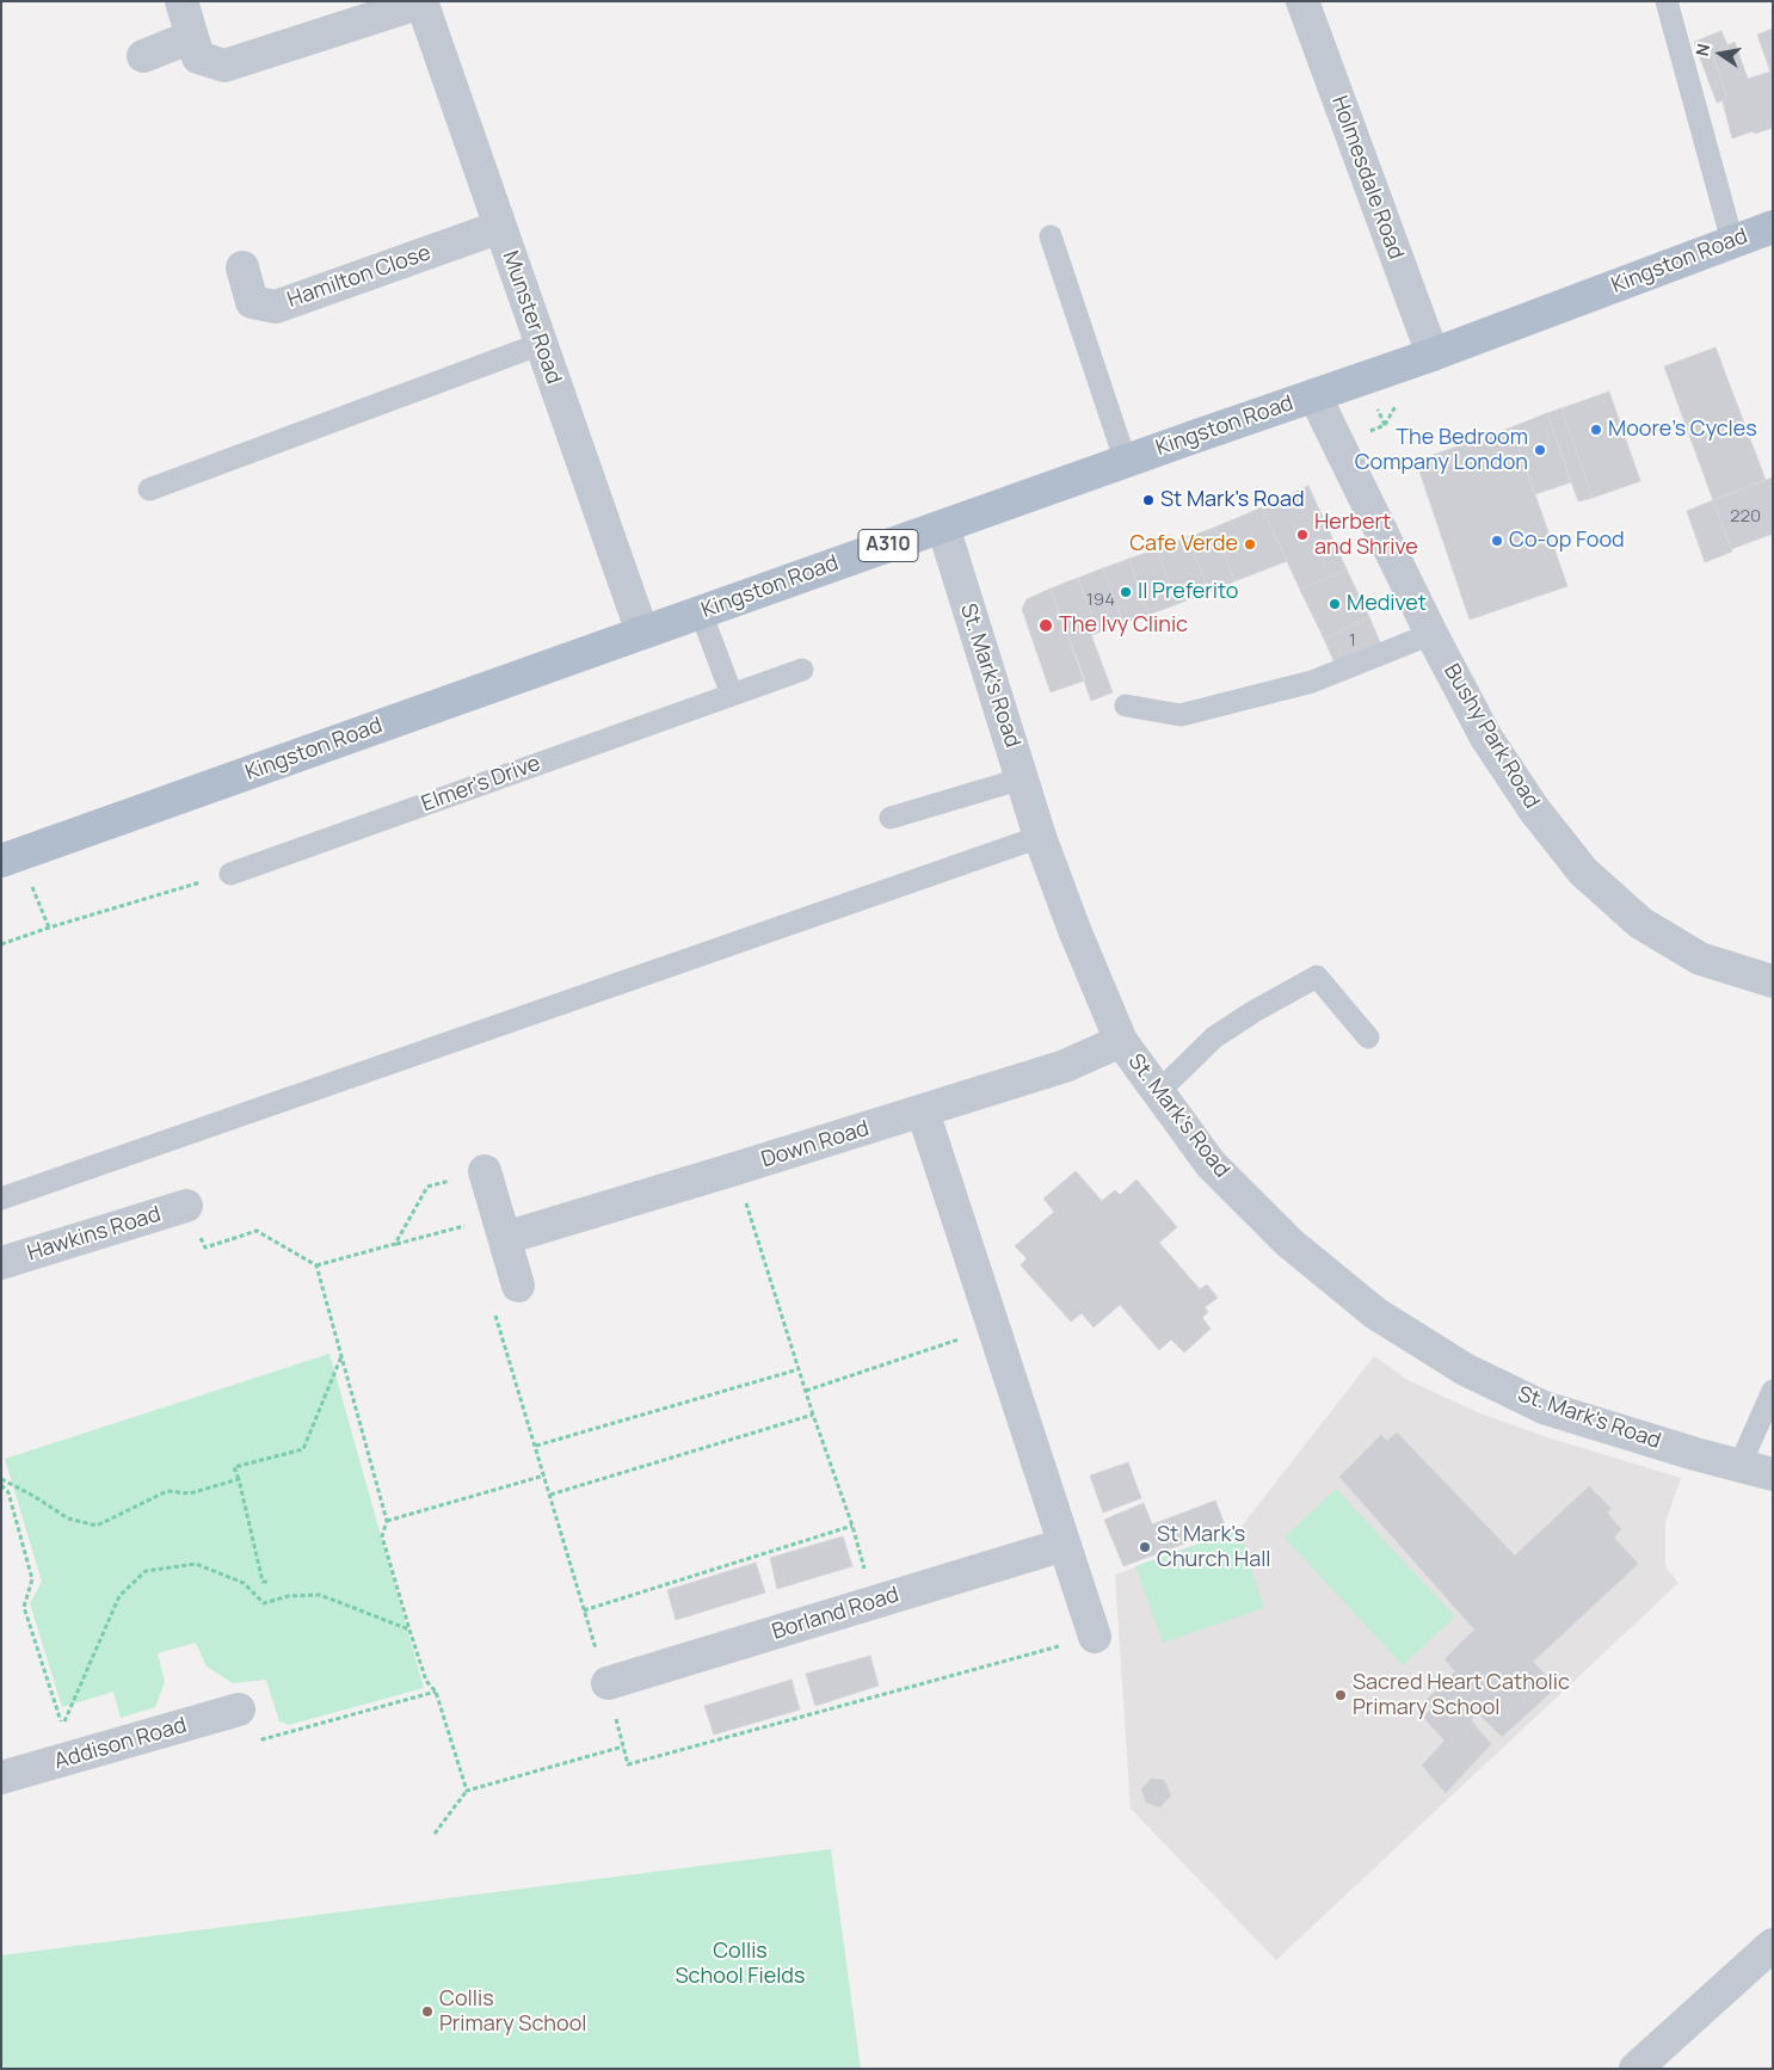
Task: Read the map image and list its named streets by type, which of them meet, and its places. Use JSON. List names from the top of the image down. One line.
{"streets":{"main road":["Kingston Road","A310"],"street":["Holmesdale Road","Hamilton Close","Munster Road","St. Mark's Road","Bushy Park Road","Down Road","Hawkins Road","Borland Road","Addison Road"],"lane":["Elmer's Drive"]},"crossings":[["Holmesdale Road","Kingston Road"],["Kingston Road","Munster Road"],["Kingston Road","St. Mark's Road"],["Kingston Road","Bushy Park Road"],["Hamilton Close","Munster Road"],["St. Mark's Road","Down Road"]],"parks":["Collis School Fields"],"places":["Moore’s Cycles","The Bedroom Company London","St Mark's Road","Herbert and Shrive","Co-op Food","Cafe Verde","Il Preferito","Medivet","The Ivy Clinic","St Mark's Church Hall","Sacred Heart Catholic Primary School","Collis Primary School"],"house_numbers":["220","194","1"],"north":"left"}
